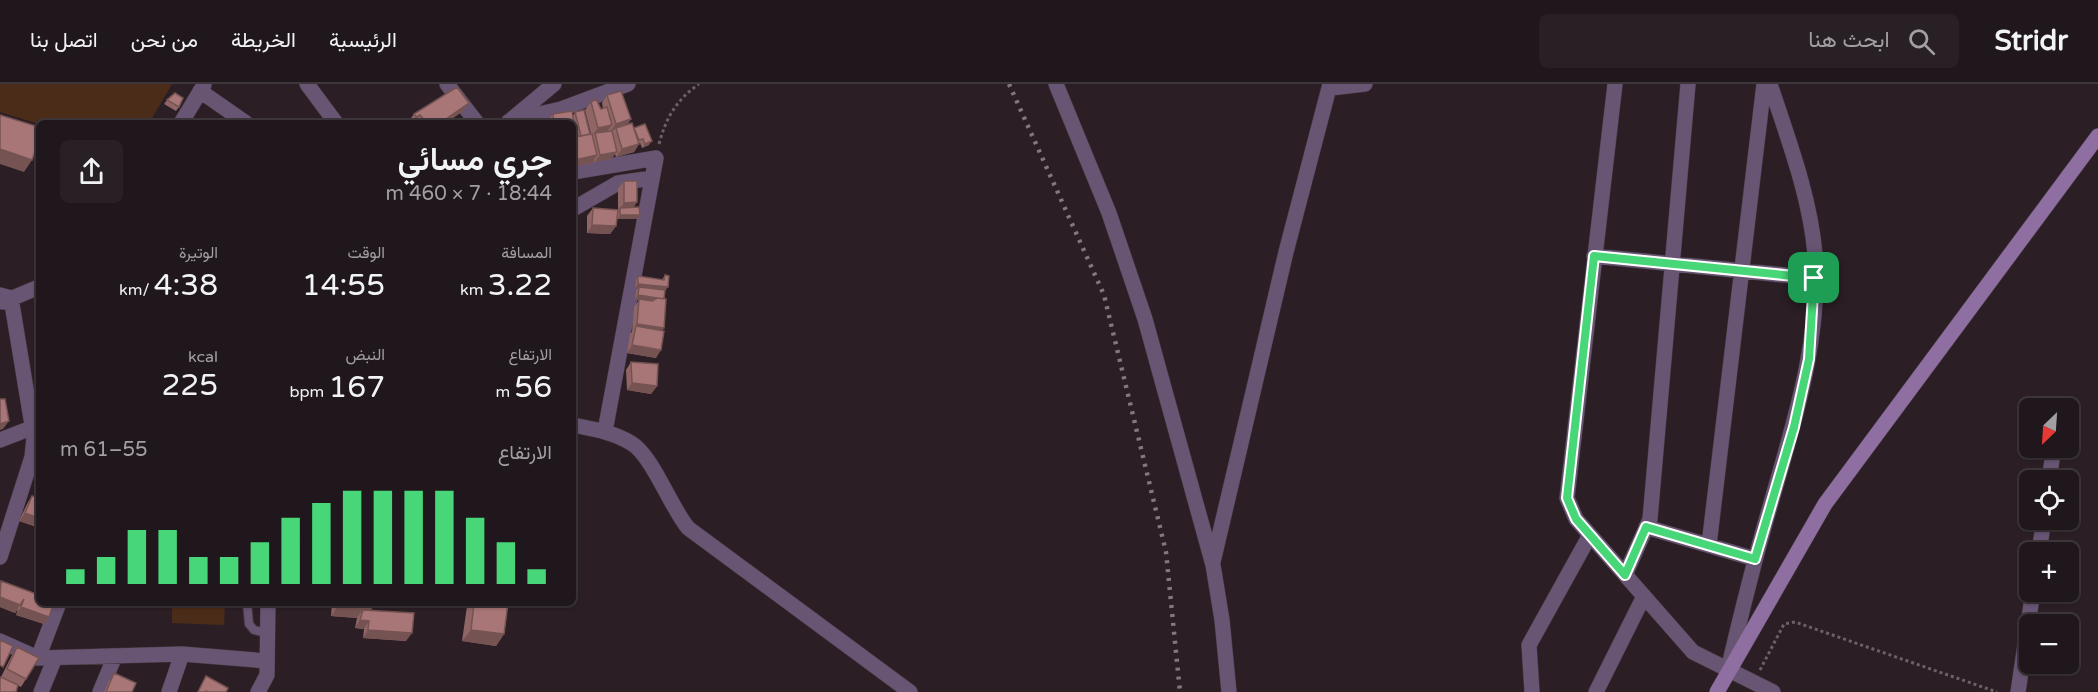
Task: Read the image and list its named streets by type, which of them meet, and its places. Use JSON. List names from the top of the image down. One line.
{"north":"bottom left","page":{"header":"Stridr","search":"ابحث هنا","nav":["الرئيسية","الخريطة","من نحن","اتصل بنا"],"heading":["جري مسائي","18:44 · 7 × 460 m"],"stats":[["المسافة","3.22 km"],["الوقت","14:55"],["الوتيرة","4:38 /km"],["الارتفاع","56 m"],["النبض","167 bpm"],["kcal","225"]],"map_buttons":["+","−"],"chart":["الارتفاع","55–61 m"]}}
